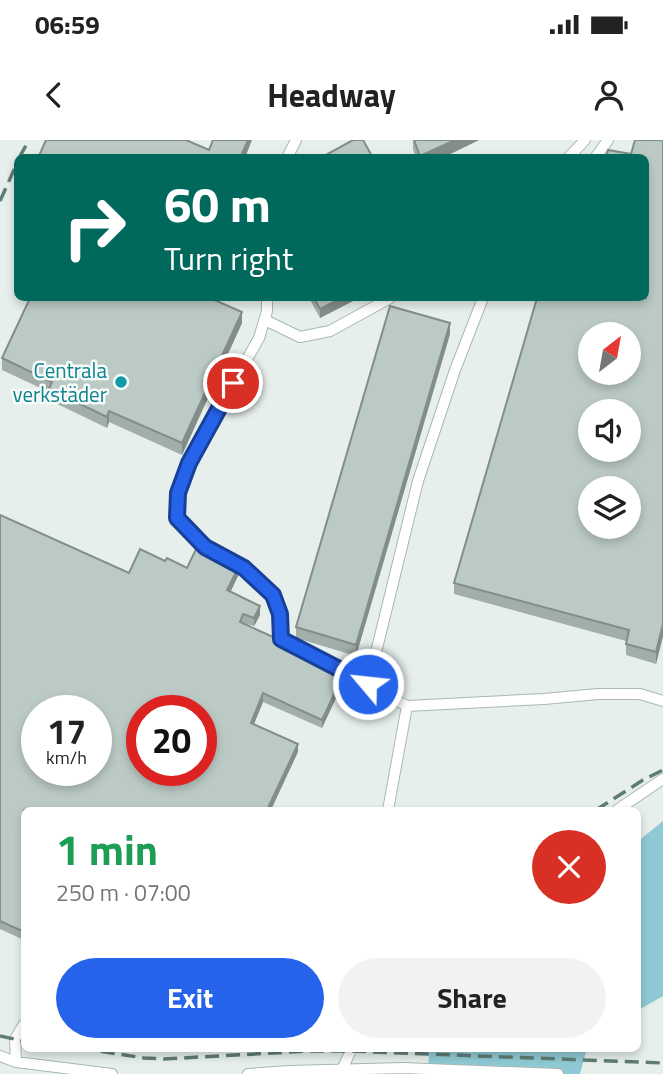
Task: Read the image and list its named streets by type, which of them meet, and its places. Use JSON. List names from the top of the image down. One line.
{"places":["Centrala verkstäder"],"north":"top right","page":{"status":"06:59","header":"Headway","turn":["60 m","Turn right"],"speed":"17 km/h","limit":"20","heading":["1 min","250 m · 07:00"],"buttons":["Exit","Share"]}}
